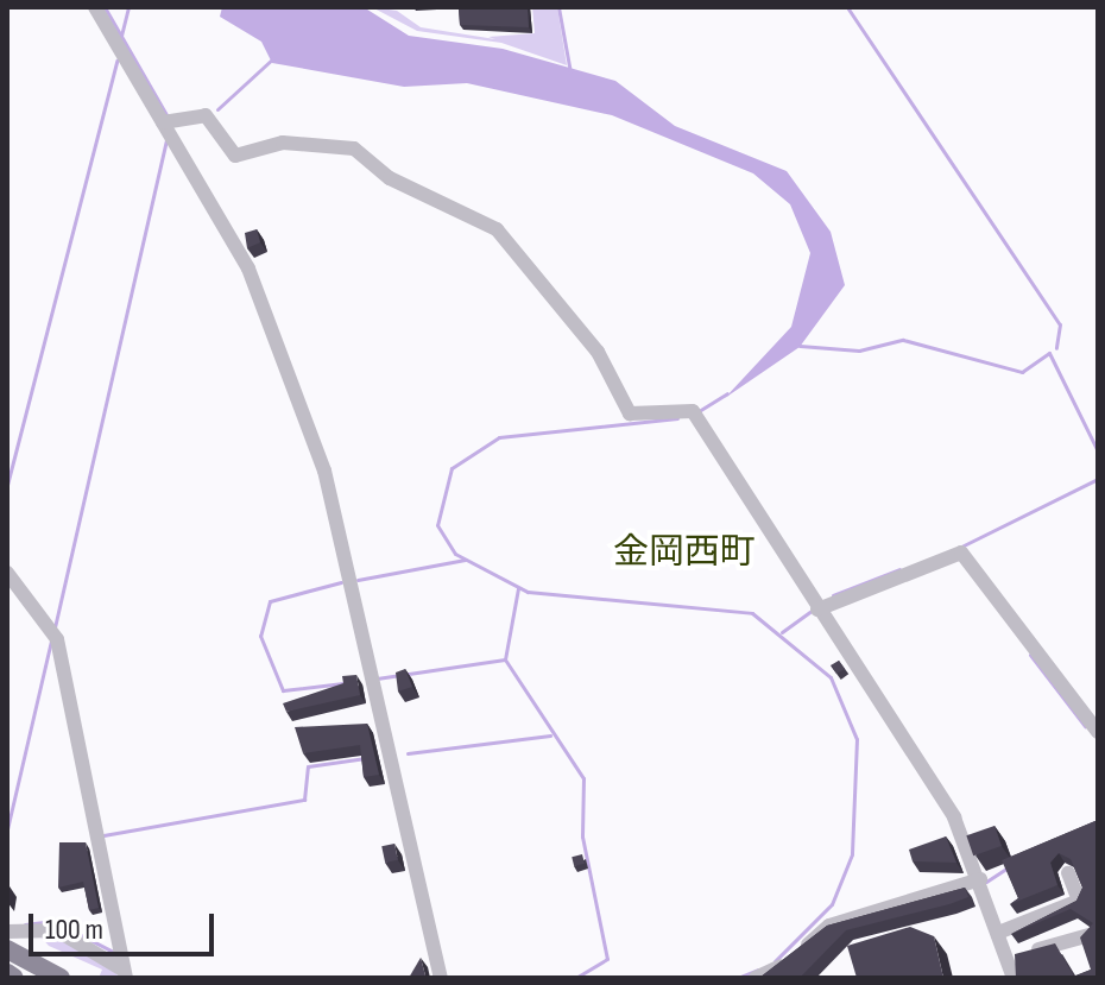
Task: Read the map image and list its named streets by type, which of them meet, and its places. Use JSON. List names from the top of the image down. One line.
{"districts":["金岡西町"],"scale_bar":"100 m"}
